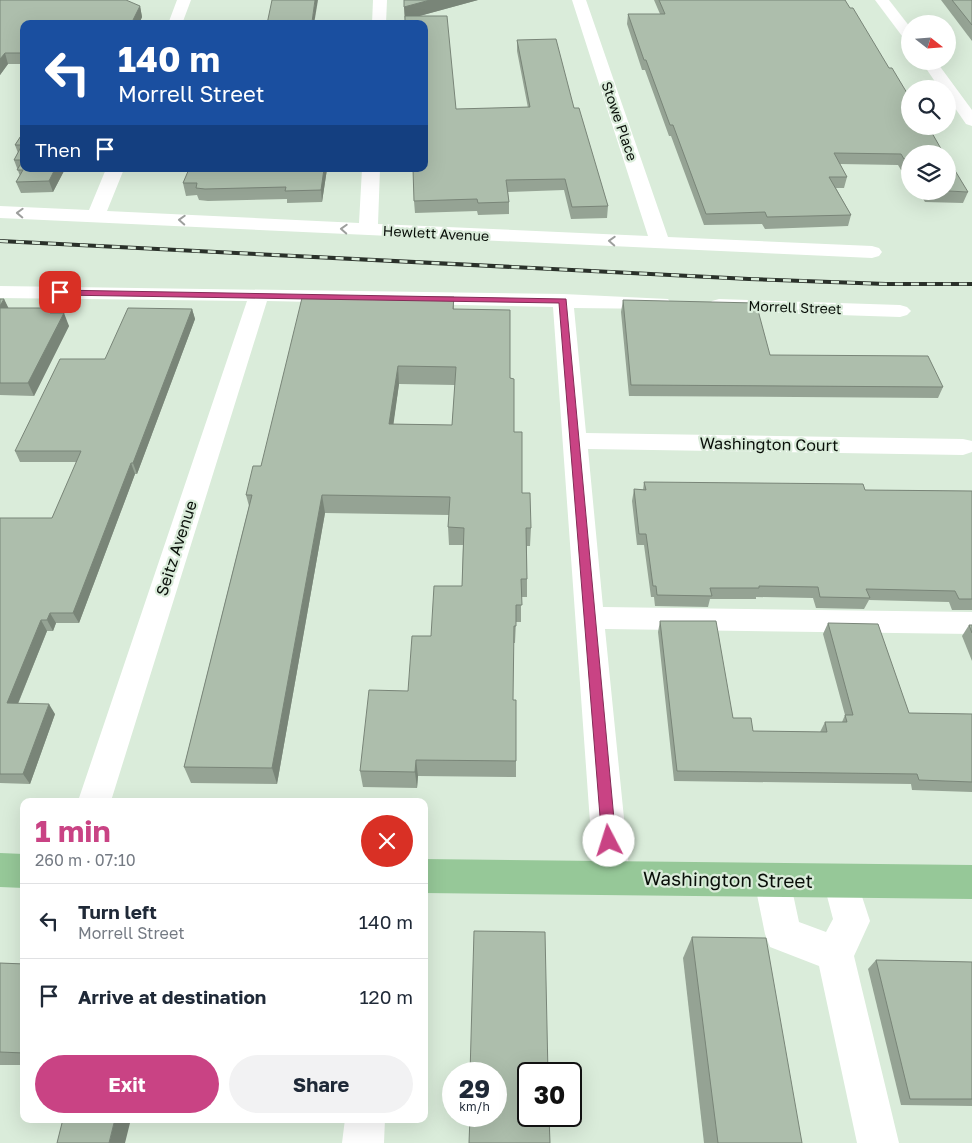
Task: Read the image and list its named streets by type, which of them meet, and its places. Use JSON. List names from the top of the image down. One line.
{"streets":{"main road":["Washington Street"],"street":["Stowe Place","Hewlett Avenue","Morrell Street","Washington Court","Seitz Avenue"]},"crossings":[["Stowe Place","Hewlett Avenue"],["Morrell Street","Seitz Avenue"]],"one_way":["Hewlett Avenue"],"north":"right","page":{"turn":["140 m","Morrell Street"],"then":"Then","heading":["1 min","260 m · 07:10"],"list":[{"name":"Turn left","note":"Morrell Street","value":"140 m"},{"name":"Arrive at destination","value":"120 m"}],"buttons":["Exit","Share"],"speed":"29 km/h","limit":"30"}}
